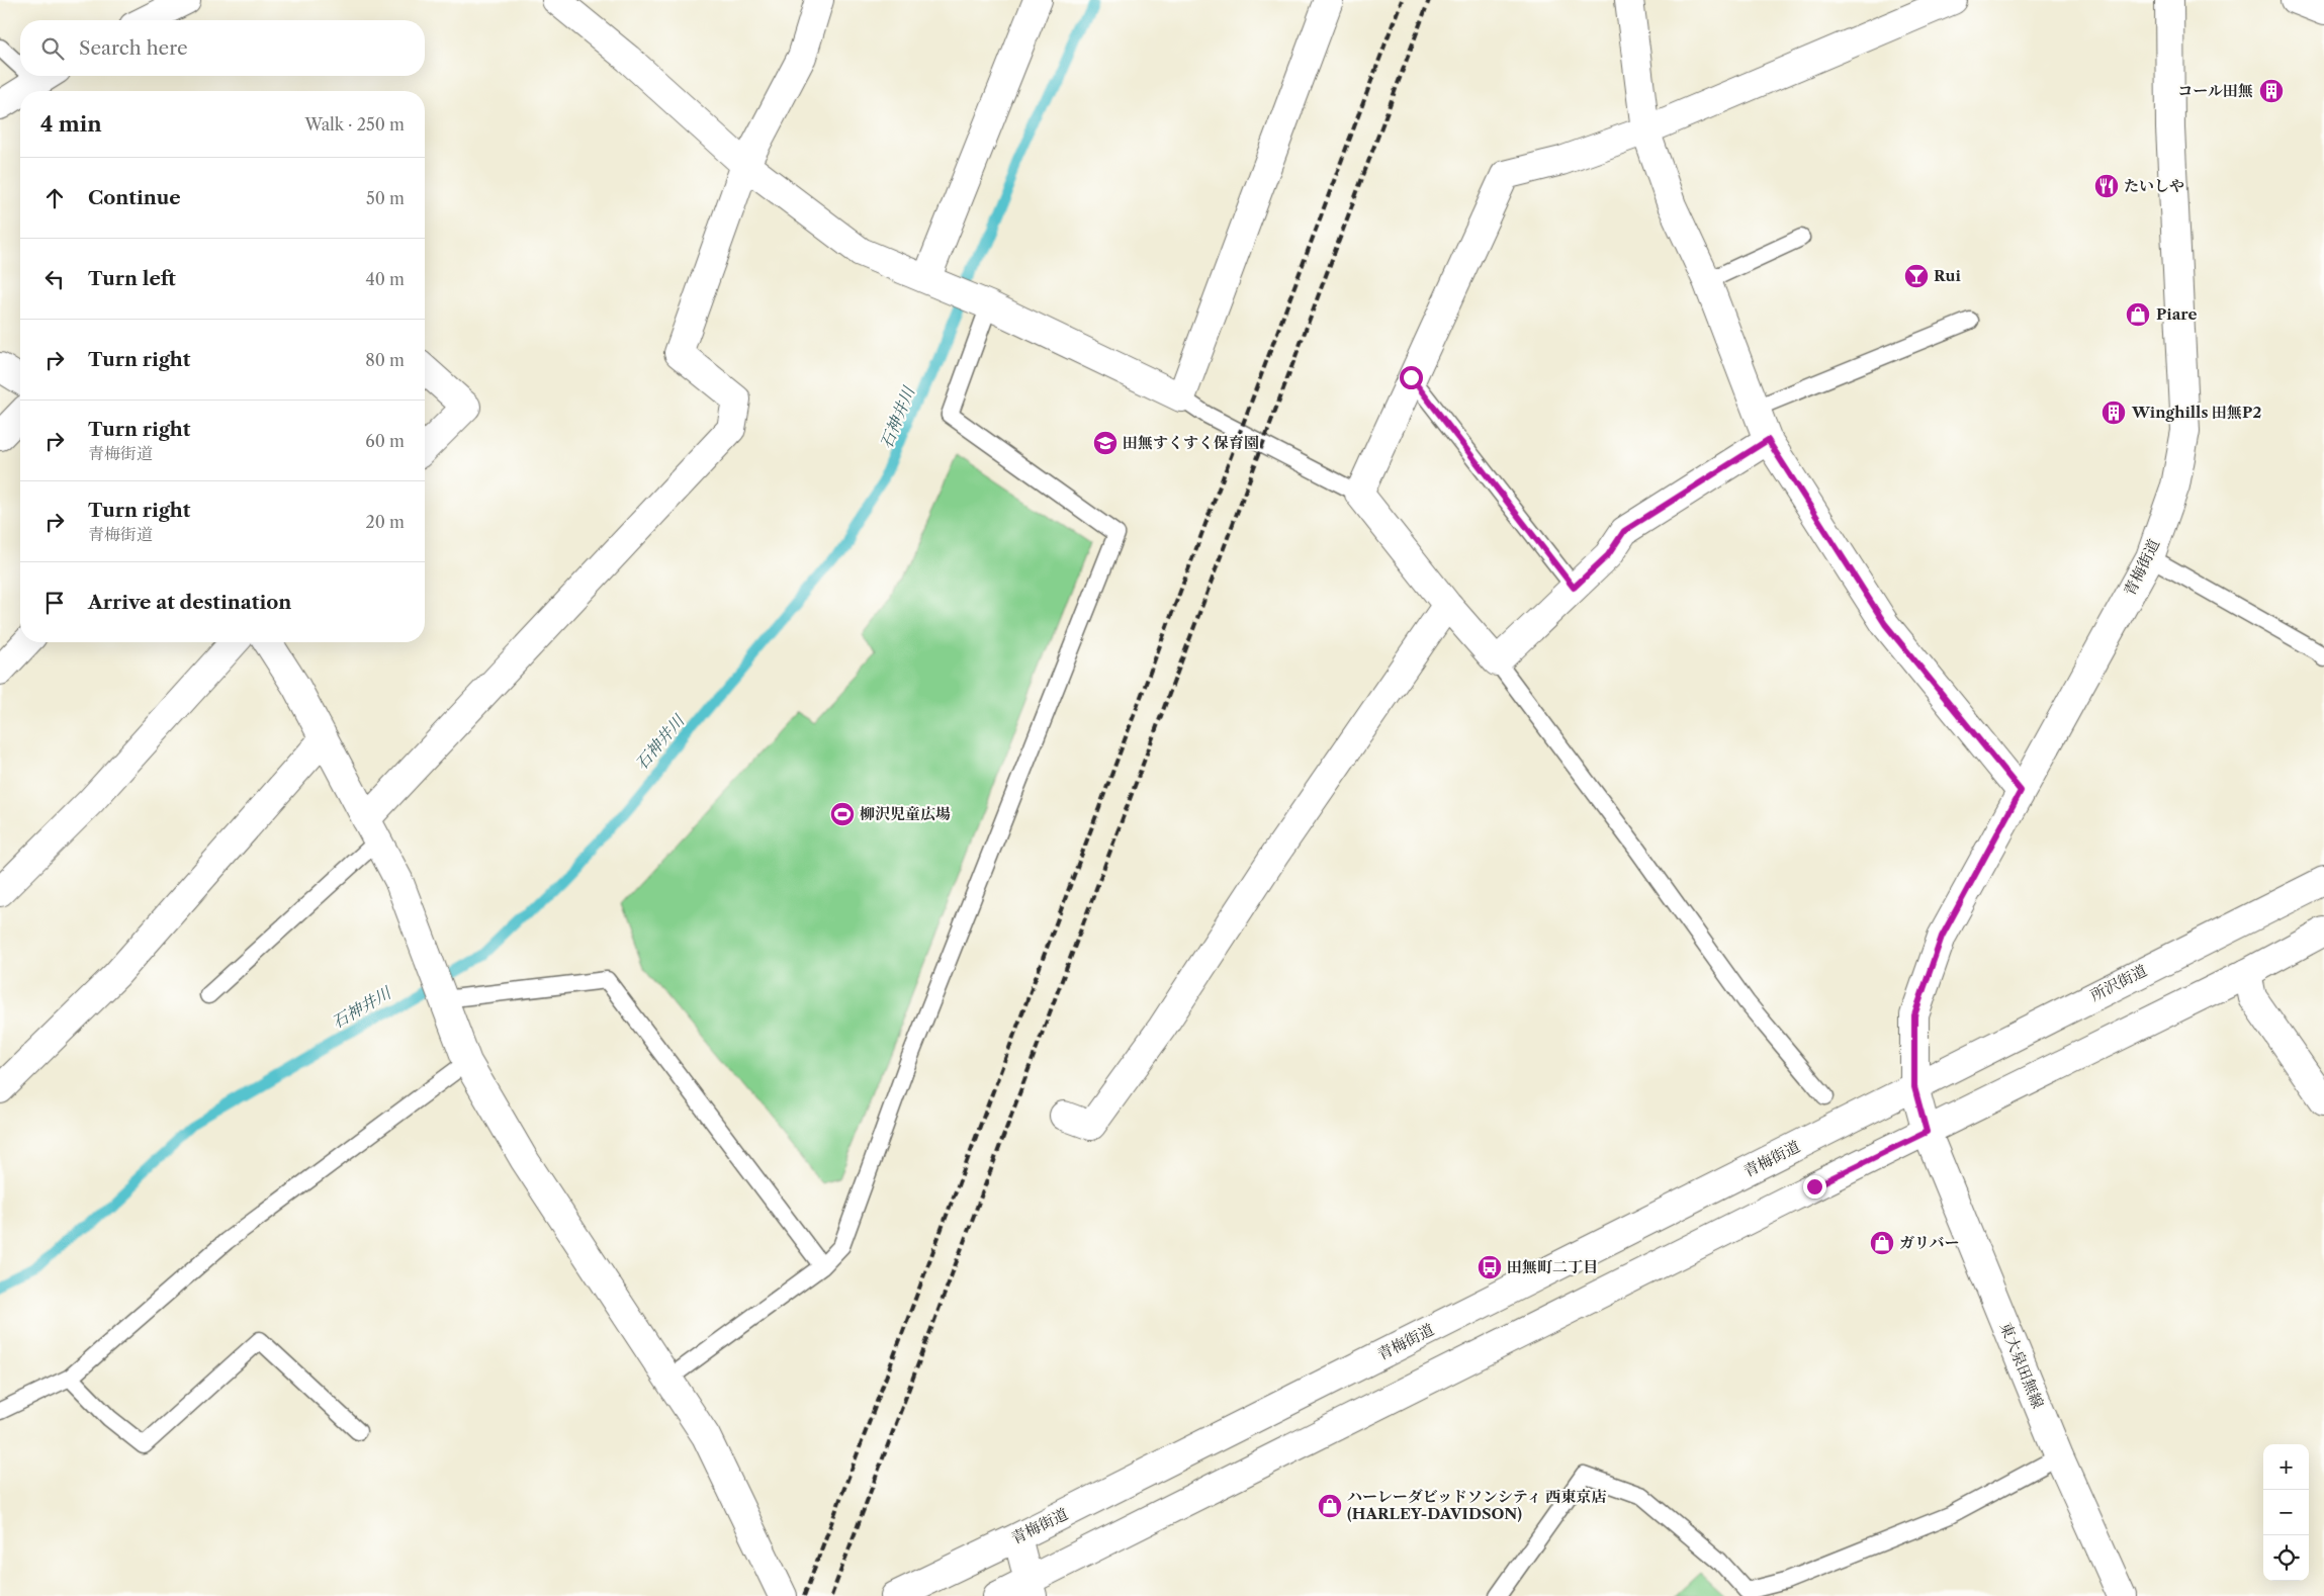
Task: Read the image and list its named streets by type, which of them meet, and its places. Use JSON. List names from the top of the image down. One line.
{"streets":{"street":["青梅街道","所沢街道","東大泉田無線"]},"crossings":[["青梅街道","所沢街道"],["青梅街道","東大泉田無線"]],"water":["石神井川"],"places":{"building":["コール田無","Winghills 田無P2"],"restaurant":["たいしや"],"bar":["Rui"],"shop":["Piare","ガリバー","ハーレーダビッドソンシティ 西東京店 (HARLEY-DAVIDSON)"],"school or university":["田無すくすく保育園"],"sports":["柳沢児童広場"],"bus stop":["田無町二丁目"]},"page":{"search":"Search here","heading":["4 min","Walk · 250 m"],"list":[["Continue","50 m"],["Turn left","40 m"],["Turn right","80 m"],["Turn right","青梅街道","60 m"],["Turn right","青梅街道","20 m"],"Arrive at destination"],"map_buttons":["+","−"]}}
